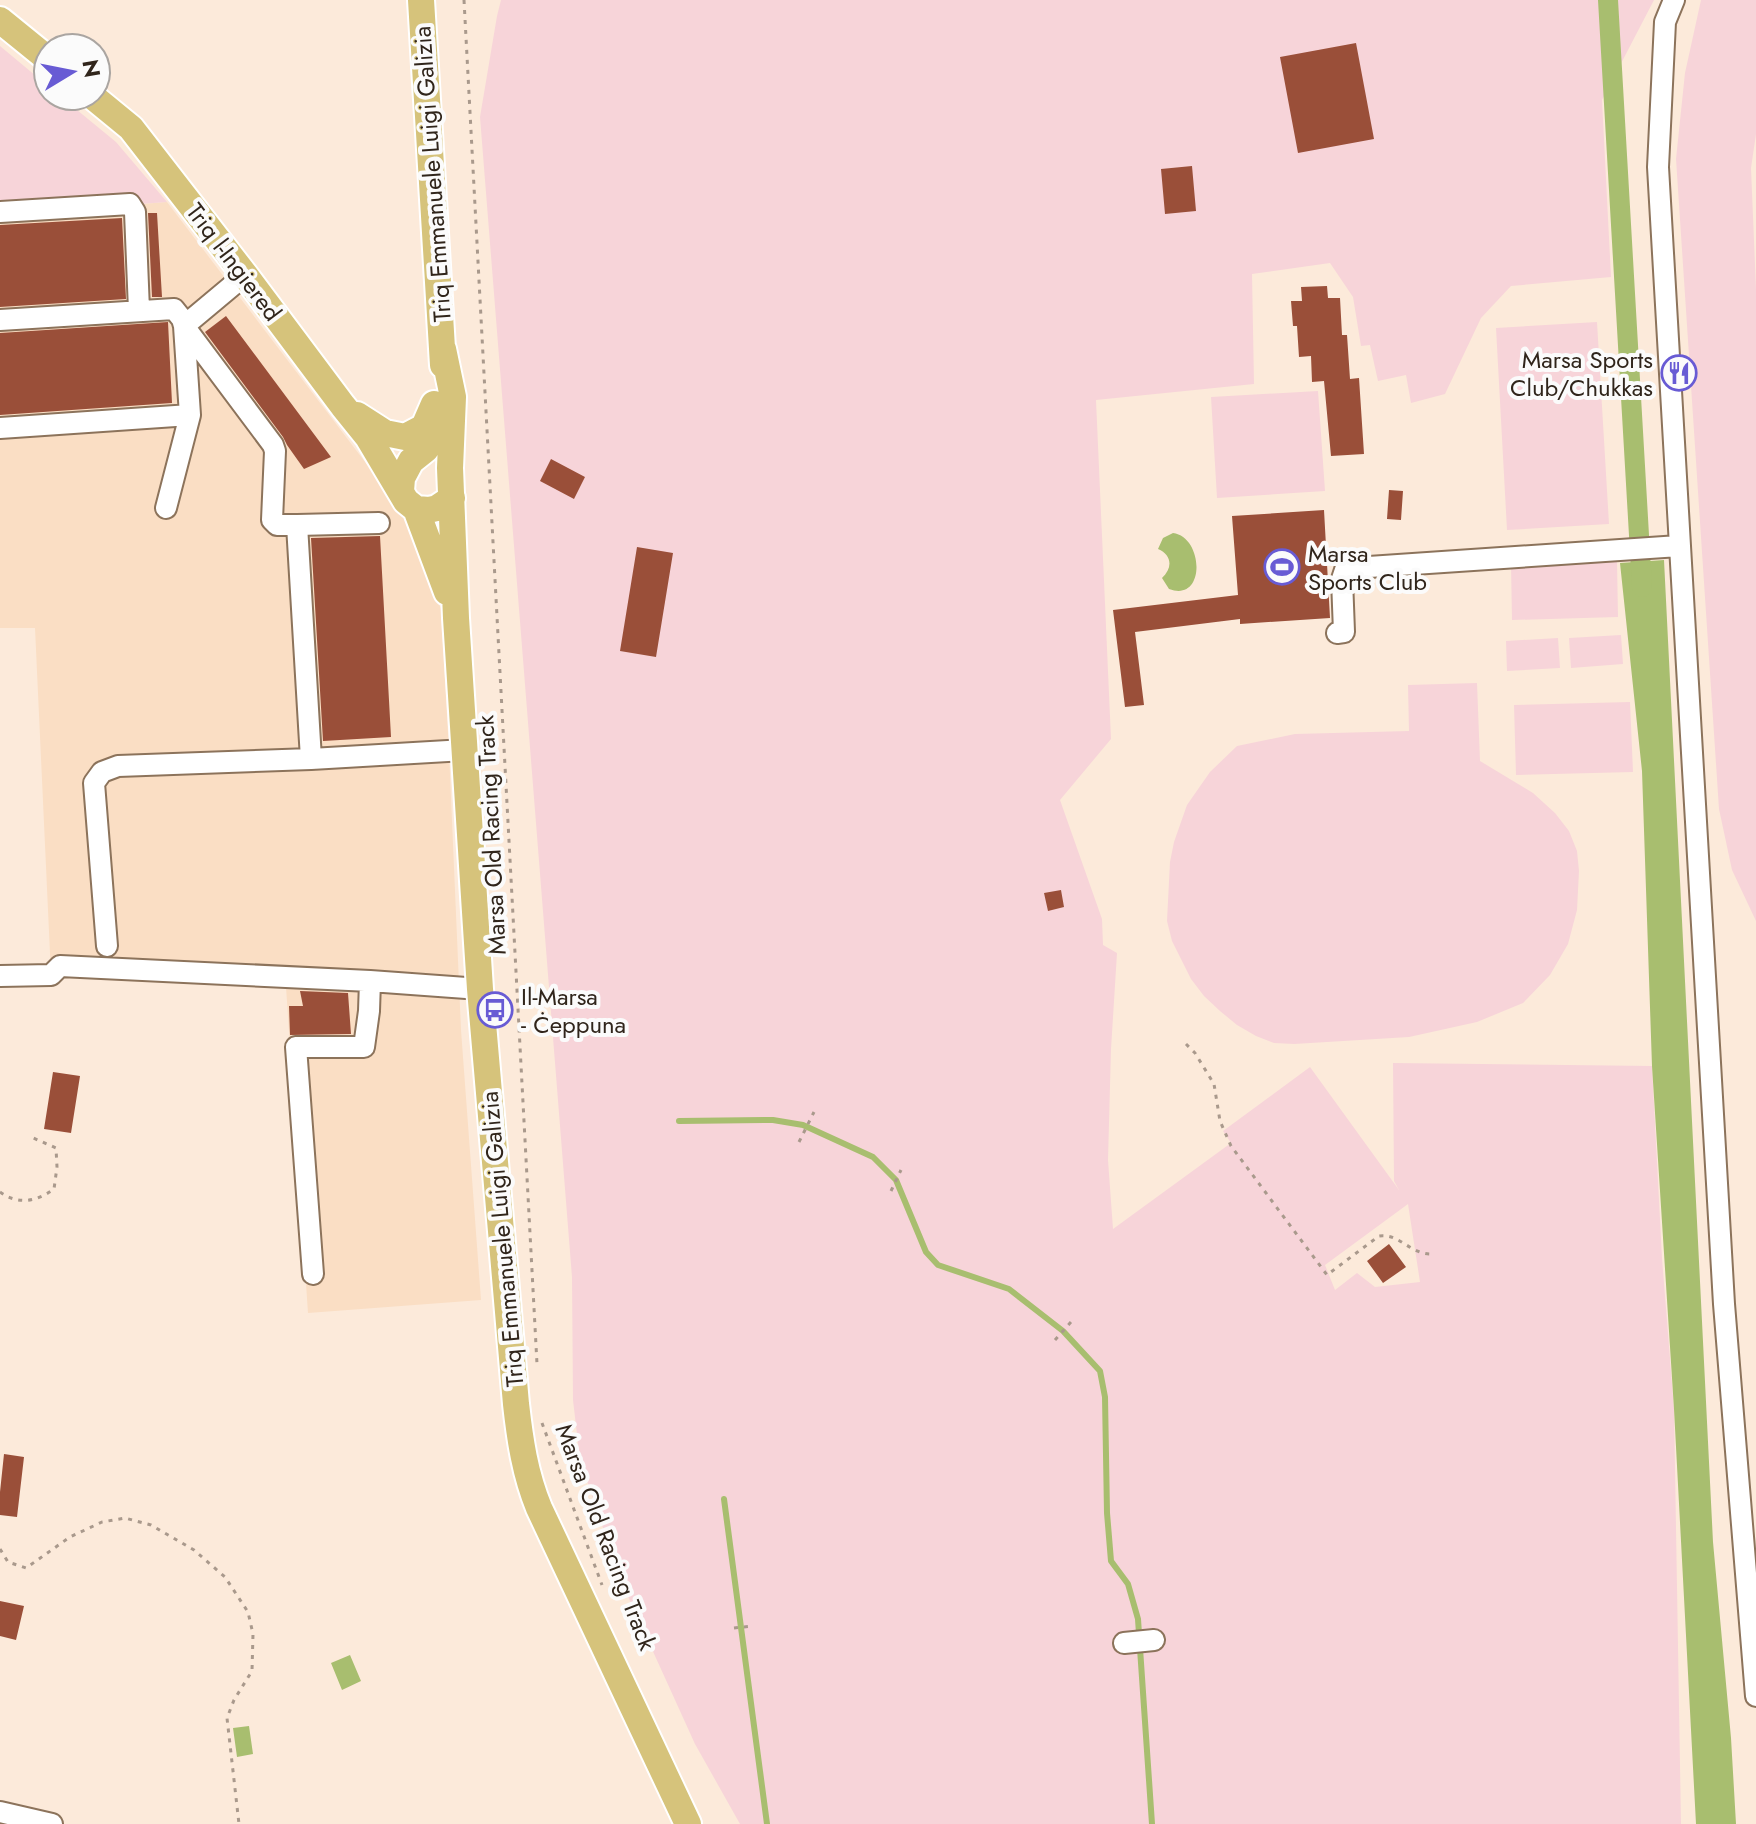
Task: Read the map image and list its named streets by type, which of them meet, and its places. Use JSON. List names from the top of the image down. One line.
{"streets":{"main road":["Triq Emmanuele Luigi Galizia","Triq l-Ingiered"],"path":["Marsa Old Racing Track"]},"crossings":[["Triq Emmanuele Luigi Galizia","Triq l-Ingiered"]],"places":{"restaurant":["Marsa Sports Club/Chukkas"],"sports":["Marsa Sports Club"],"bus stop":["Il-Marsa - Ċeppuna"]},"north":"right"}
